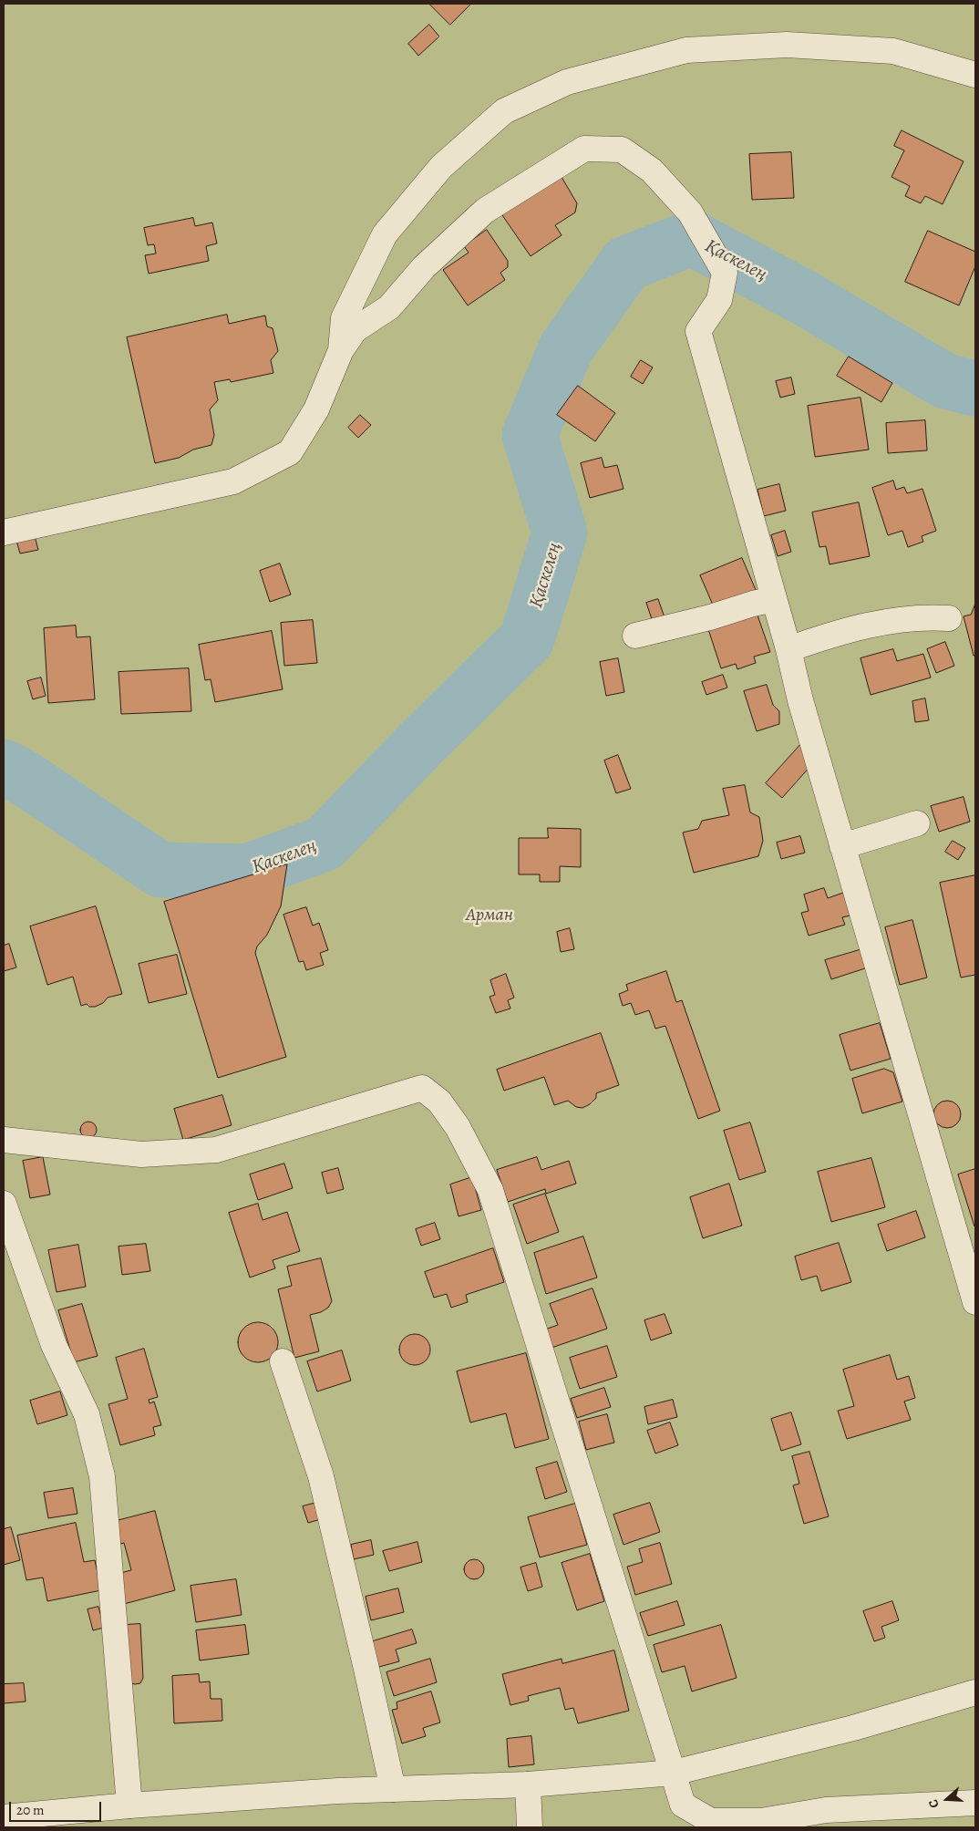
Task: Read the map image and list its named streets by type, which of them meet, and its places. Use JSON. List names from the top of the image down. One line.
{"water":["Қаскелең"],"parks":["Арман"],"scale_bar":"20 m","north":"left"}
